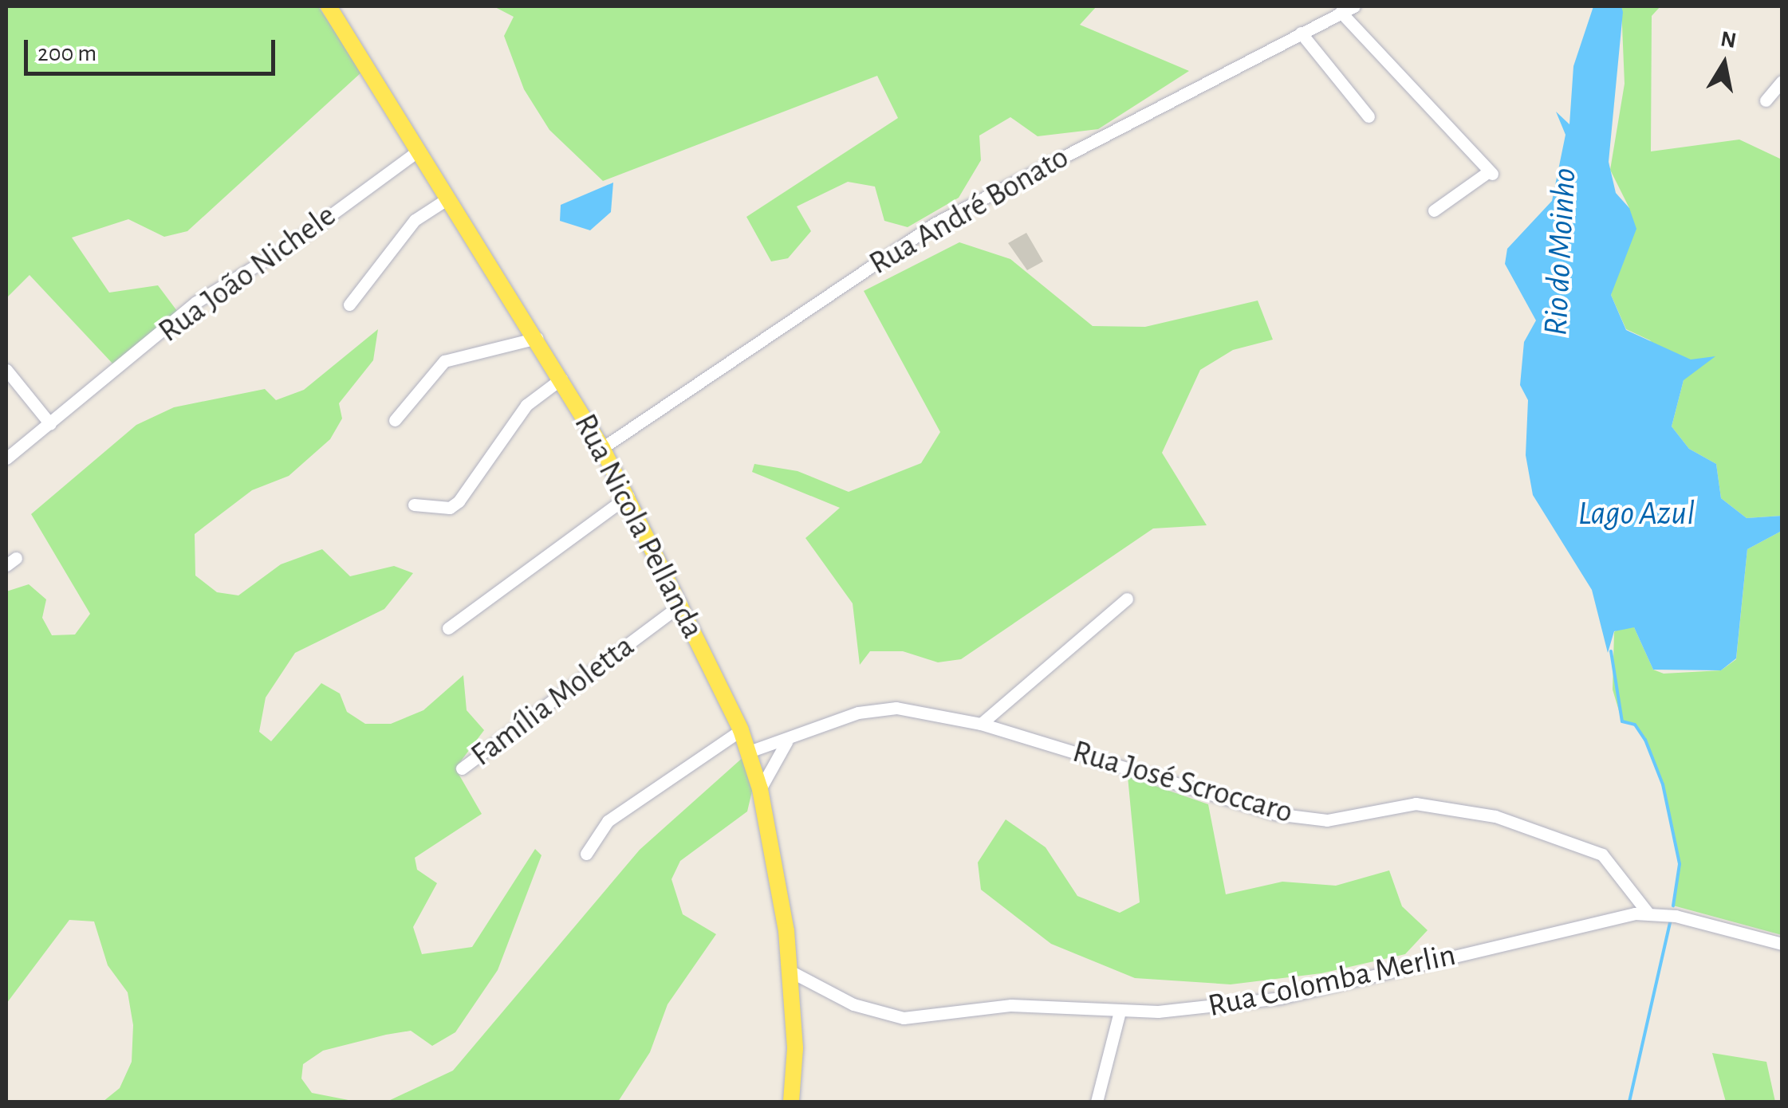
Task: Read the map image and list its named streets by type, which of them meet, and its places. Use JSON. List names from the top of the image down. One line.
{"streets":{"main road":["Rua Nicola Pellanda"],"street":["Rua André Bonato","Rua João Nichele","Família Moletta","Rua José Scroccaro","Rua Colomba Merlin"]},"crossings":[["Rua André Bonato","Rua Nicola Pellanda"],["Rua João Nichele","Rua Nicola Pellanda"],["Rua Nicola Pellanda","Família Moletta"],["Rua Nicola Pellanda","Rua José Scroccaro"],["Rua Nicola Pellanda","Rua Colomba Merlin"],["Rua José Scroccaro","Rua Colomba Merlin"]],"water":["Rio do Moinho","Lago Azul"],"scale_bar":"200 m","north":"top"}
